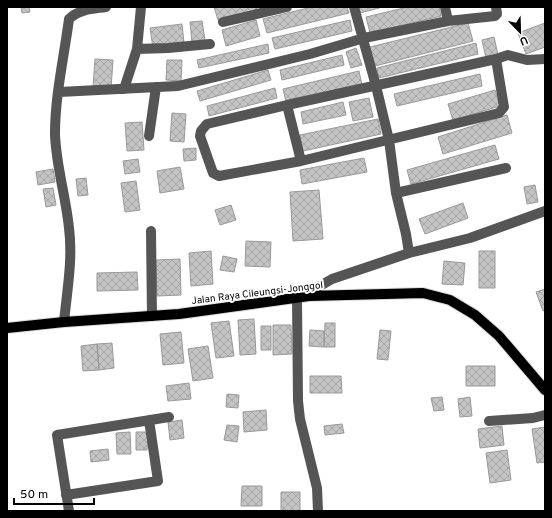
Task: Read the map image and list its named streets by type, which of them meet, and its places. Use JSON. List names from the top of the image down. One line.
{"streets":{"main road":["Jalan Raya Cileungsi-Jonggol"]},"scale_bar":"50 m","north":"bottom right"}
